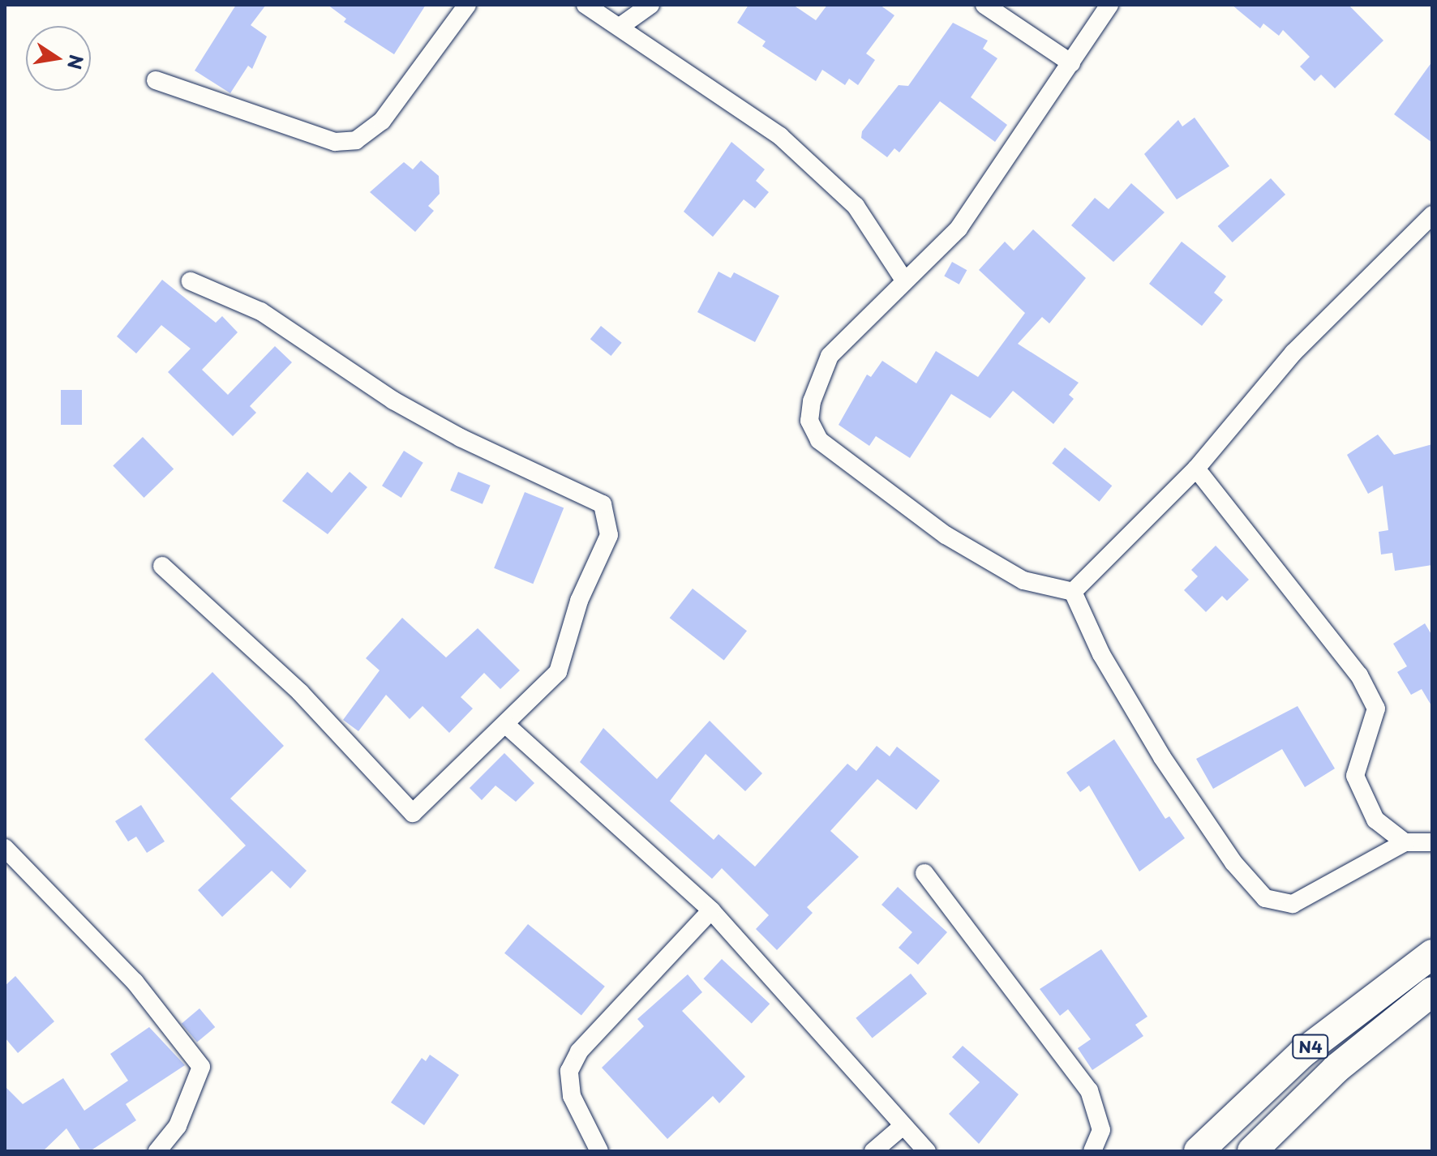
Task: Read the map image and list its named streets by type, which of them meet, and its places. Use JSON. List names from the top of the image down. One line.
{"streets":{"highway":["N4"]},"north":"right"}
